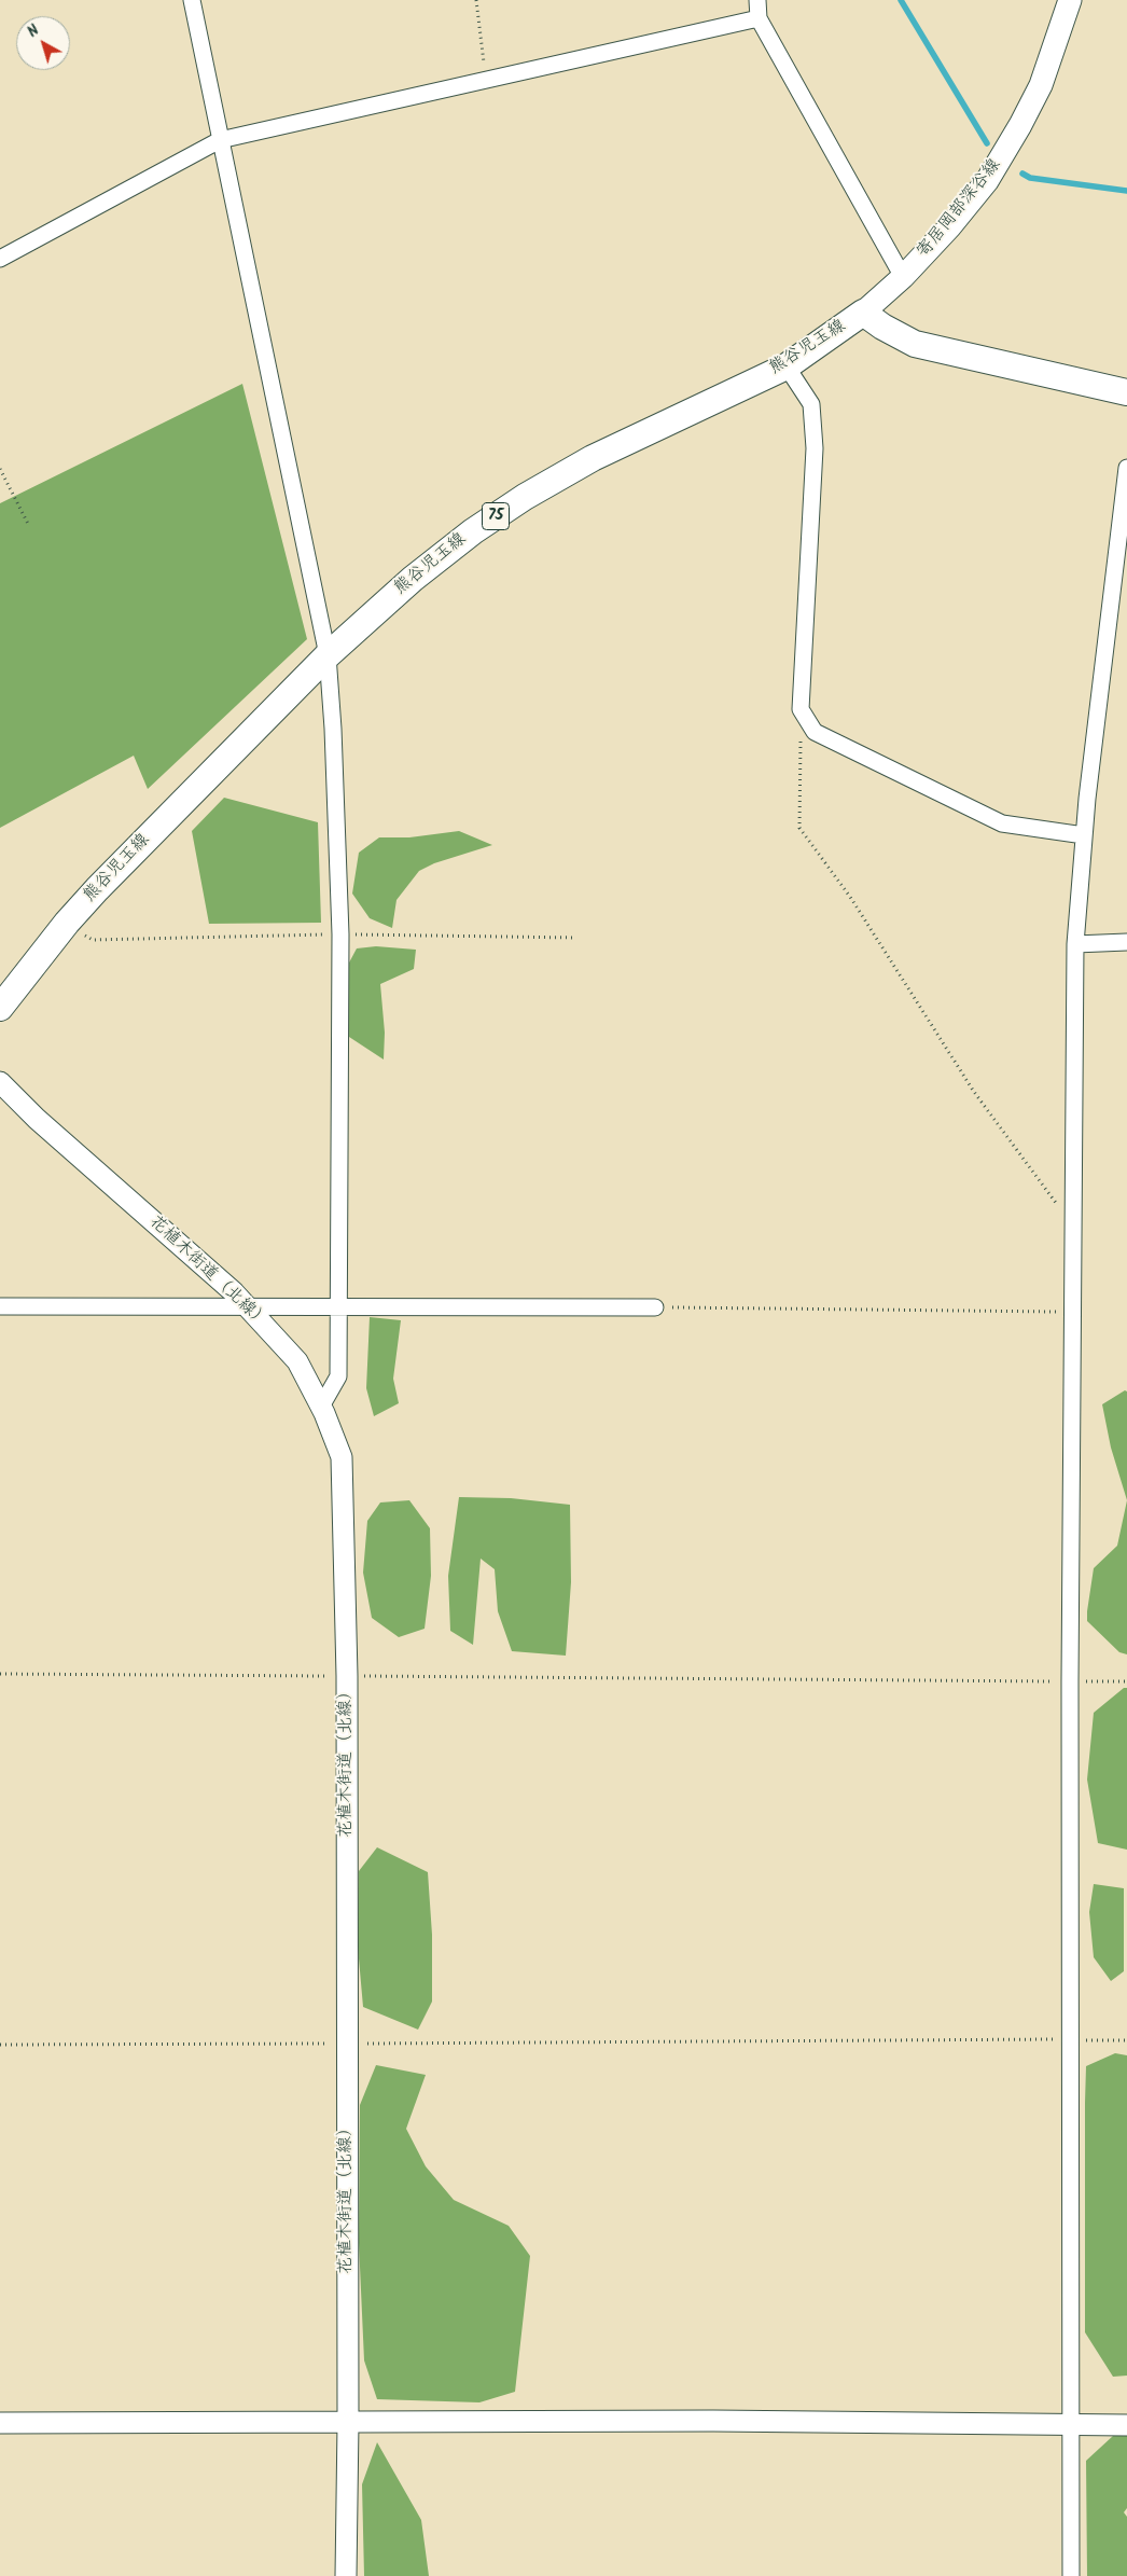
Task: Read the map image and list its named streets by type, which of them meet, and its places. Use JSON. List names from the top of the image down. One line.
{"streets":{"main road":["寄居岡部深谷線","熊谷児玉線","75"],"street":["花植木街道（北線）"]},"crossings":[["寄居岡部深谷線","熊谷児玉線"]],"north":"top left"}
